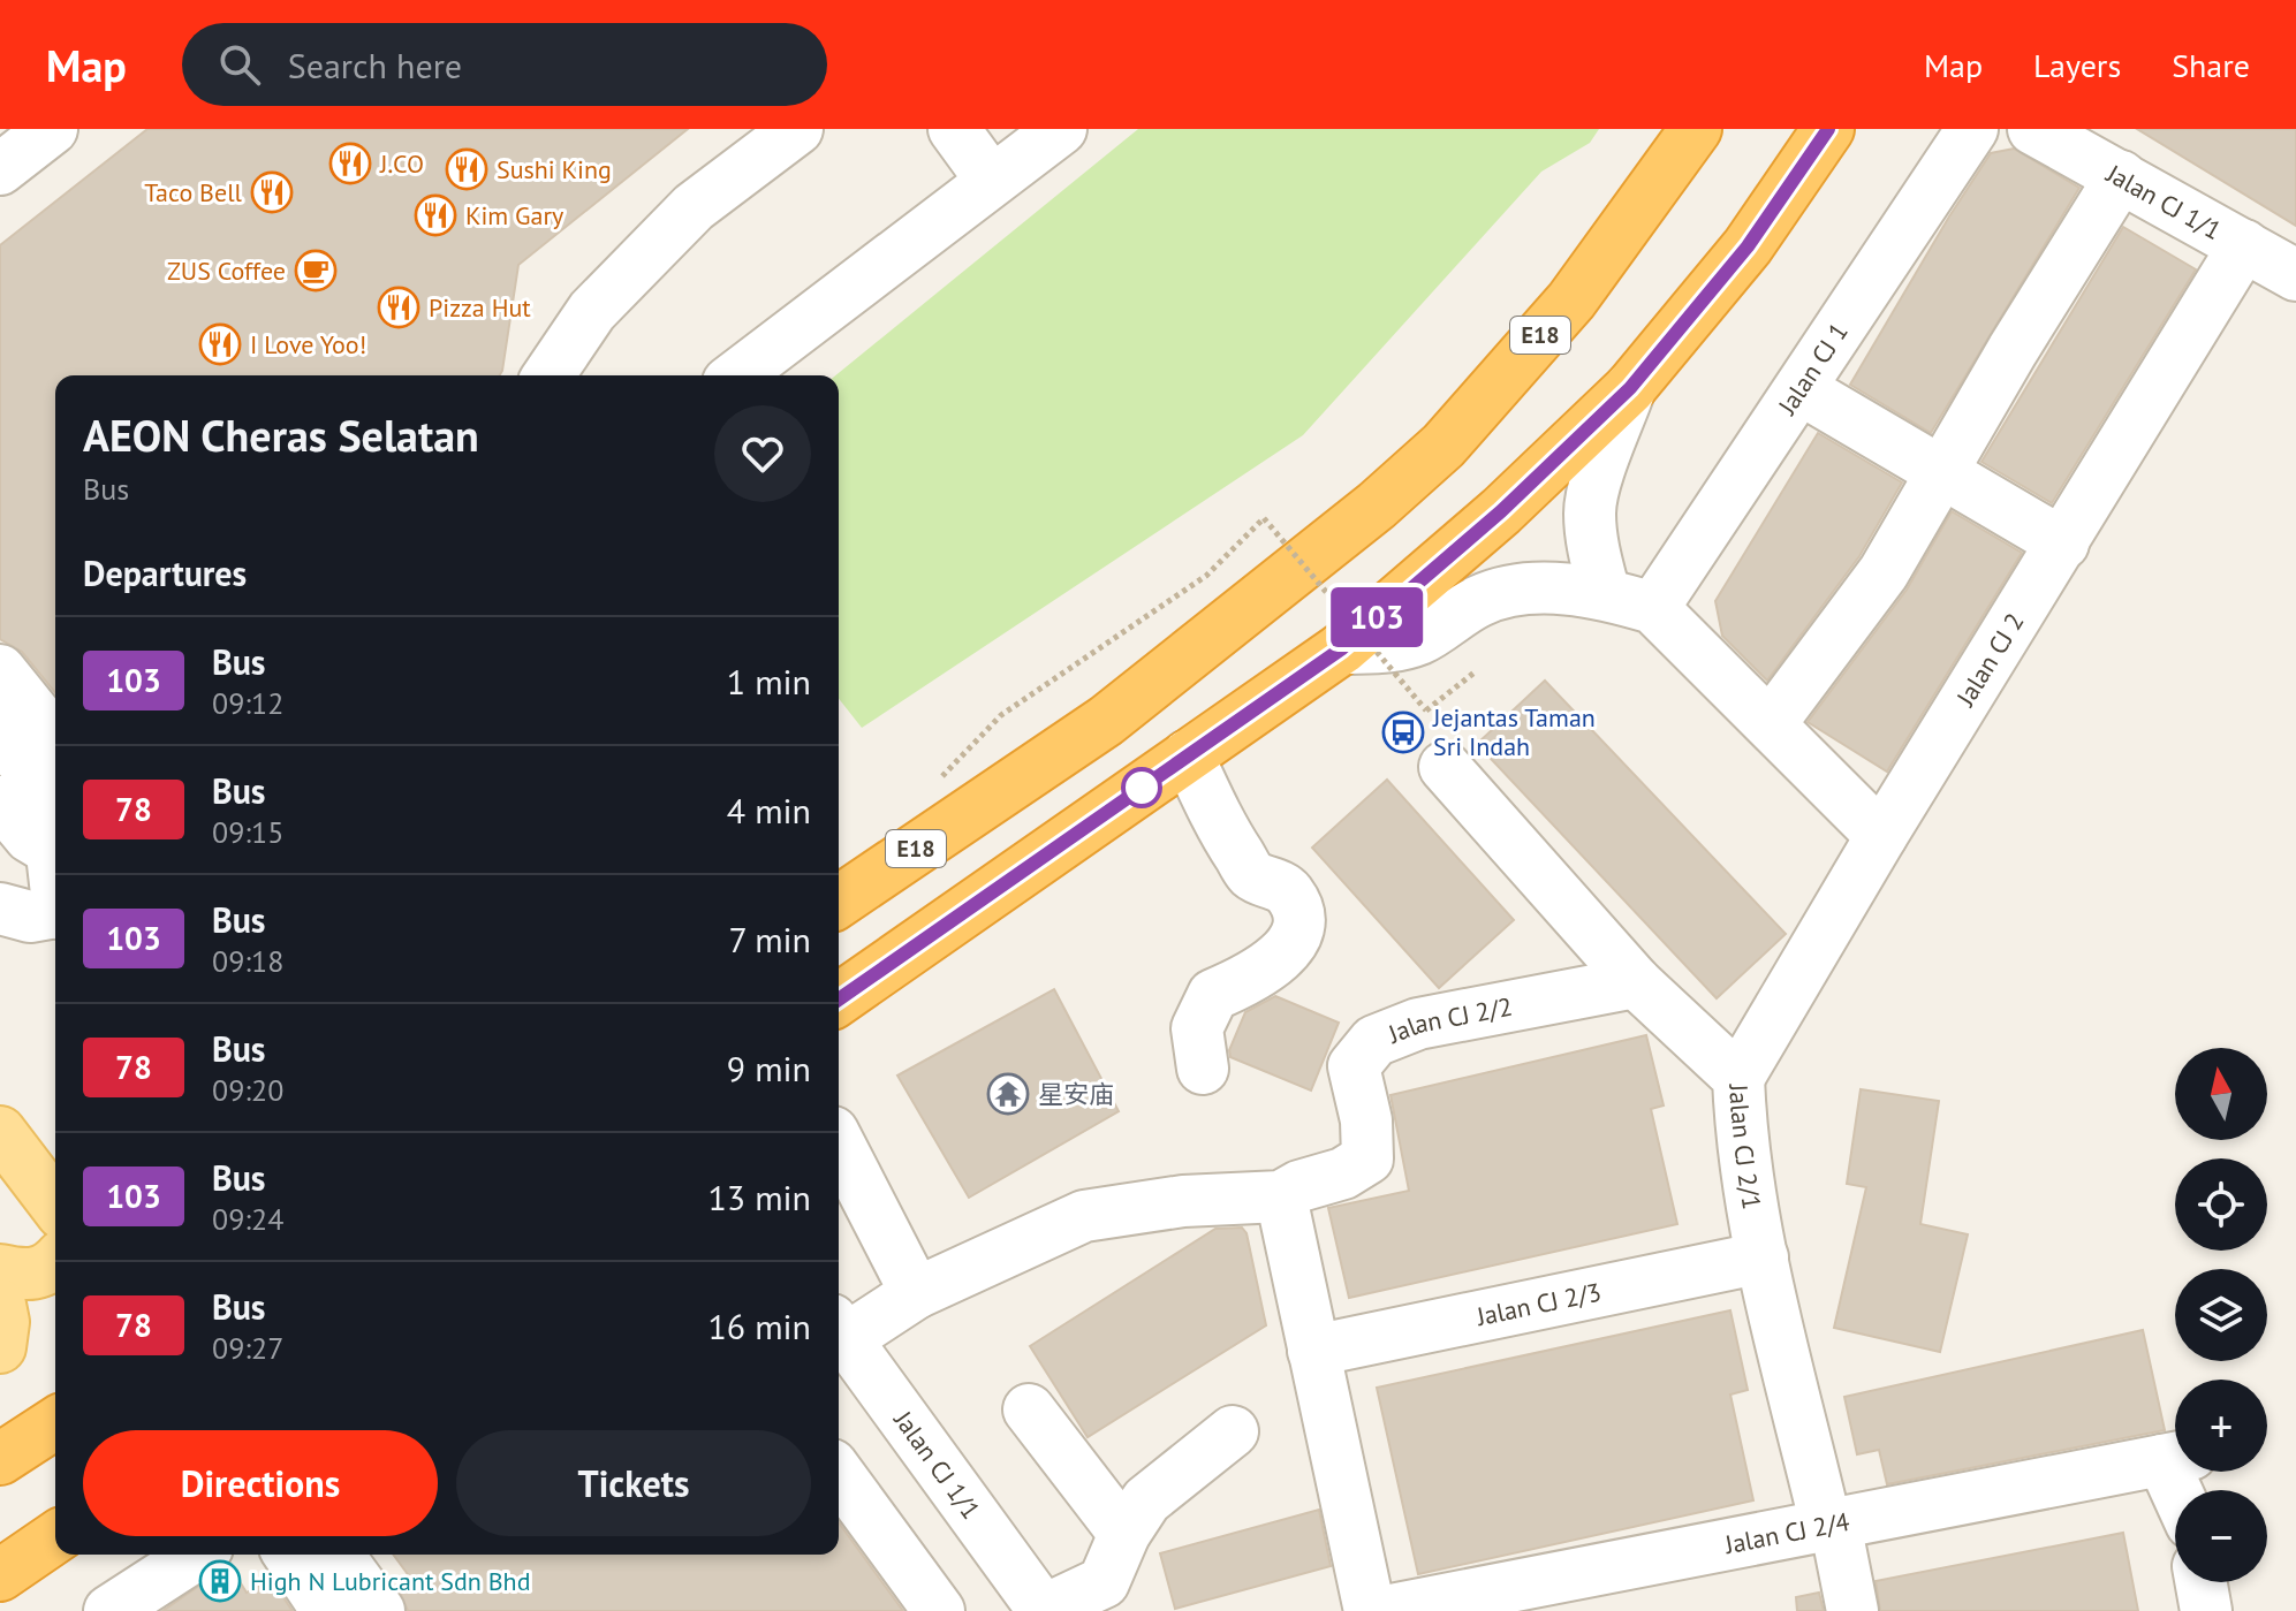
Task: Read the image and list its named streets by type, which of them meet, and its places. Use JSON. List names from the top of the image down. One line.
{"streets":{"highway":["E18"],"street":["Jalan CJ 1/1","Jalan CJ 1","Jalan CJ 2","Jalan CJ 2/2","Jalan CJ 2/1","Jalan CJ 2/3","Jalan CJ 2/4"]},"crossings":[["Jalan CJ 1/1","Jalan CJ 2"],["Jalan CJ 2","Jalan CJ 2/1"],["Jalan CJ 2/2","Jalan CJ 2/1"],["Jalan CJ 2/1","Jalan CJ 2/3"],["Jalan CJ 2/1","Jalan CJ 2/4"]],"places":{"restaurant":["J.CO","Sushi King","Taco Bell","Kim Gary","Pizza Hut","I Love Yoo!"],"cafe":["ZUS Coffee"],"bus stop":["Jejantas Taman Sri Indah"],"temple":["星安庙"],"building":["High N Lubricant Sdn Bhd"]},"lines":["bus line 103"],"north":"top","page":{"header":"Map","search":"Search here","nav":["Map","Layers","Share"],"on_map":"103","heading":[["AEON Cheras Selatan","Bus"],"Departures"],"list":[{"mark":"103","name":"Bus","note":"09:12","value":"1 min"},{"mark":"78","name":"Bus","note":"09:15","value":"4 min"},{"mark":"103","name":"Bus","note":"09:18","value":"7 min"},{"mark":"78","name":"Bus","note":"09:20","value":"9 min"},{"mark":"103","name":"Bus","note":"09:24","value":"13 min"},{"mark":"78","name":"Bus","note":"09:27","value":"16 min"}],"map_buttons":["+","−"],"buttons":["Directions","Tickets"]}}
